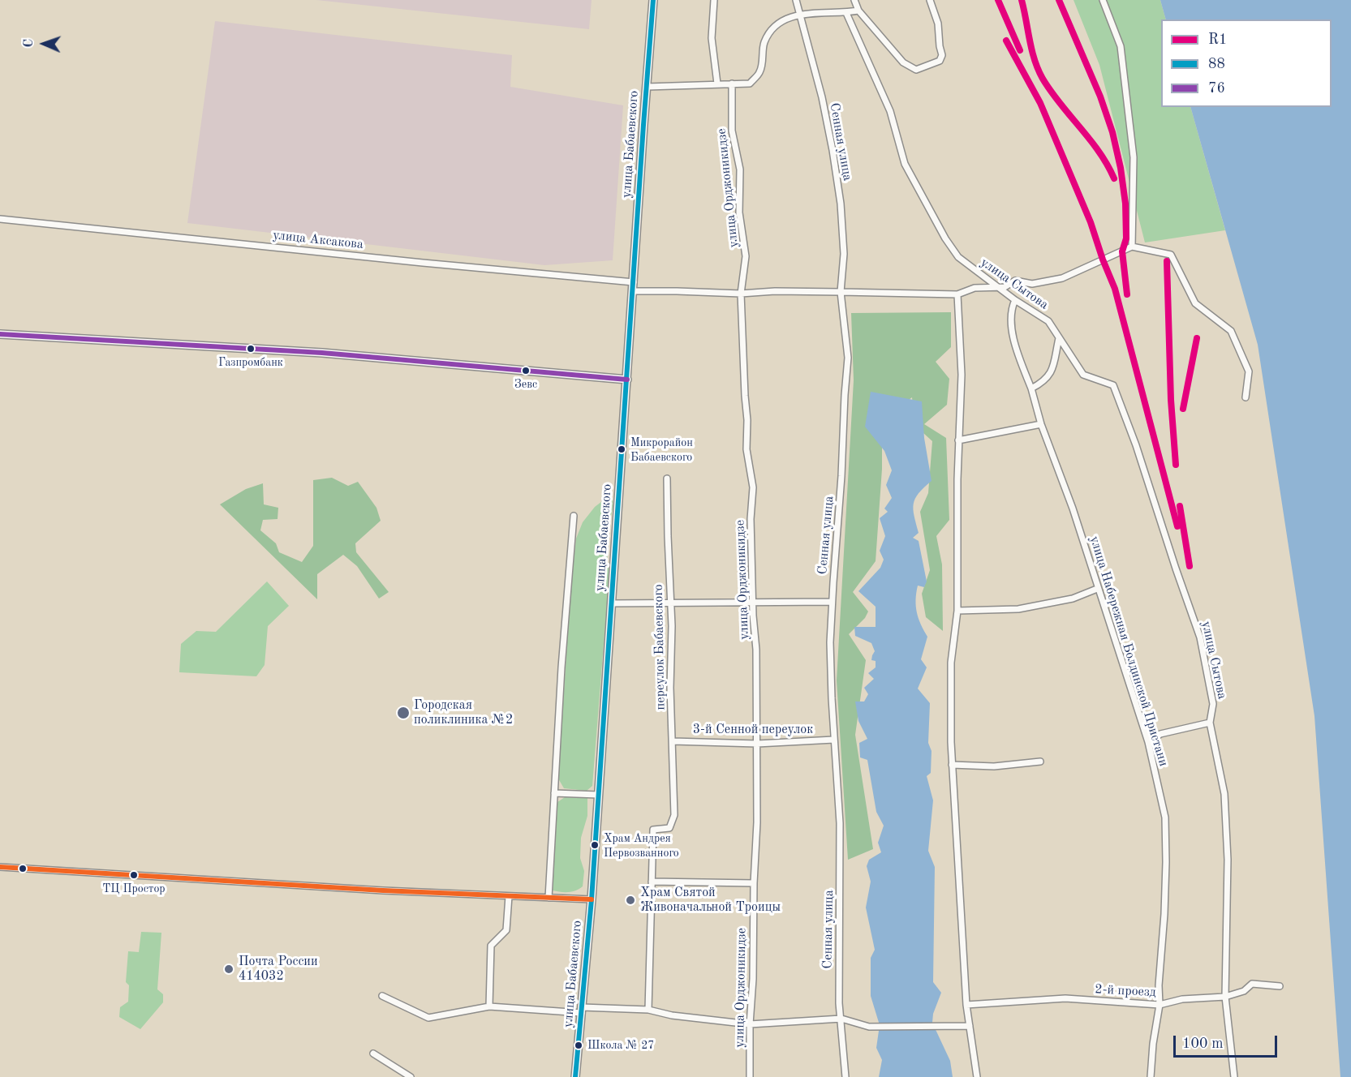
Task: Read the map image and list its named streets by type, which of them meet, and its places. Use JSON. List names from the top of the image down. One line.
{"streets":{"main road":["улица Бабаевского"],"street":["Сенная улица","улица Орджоникидзе","улица Аксакова","улица Сытова","переулок Бабаевского","улица Набережная Болдинской Пристани","3-й Сенной переулок","2-й проезд"]},"crossings":[["Сенная улица","3-й Сенной переулок"],["улица Бабаевского","улица Аксакова"],["улица Орджоникидзе","3-й Сенной переулок"],["улица Сытова","улица Набережная Болдинской Пристани"],["улица Сытова","2-й проезд"],["переулок Бабаевского","3-й Сенной переулок"],["улица Набережная Болдинской Пристани","2-й проезд"]],"places":["Газпромбанк","Зевс","Микрорайон Бабаевского","Городская поликлиника №2","Храм Андрея Первозванного","ТЦ Простор","Храм Святой Живоначальной Троицы","Почта России 414032","Школа № 27"],"lines":["transit line R1","transit line 88","transit line 76"],"legend":["R1","88","76"],"scale_bar":"100 m","north":"left"}
